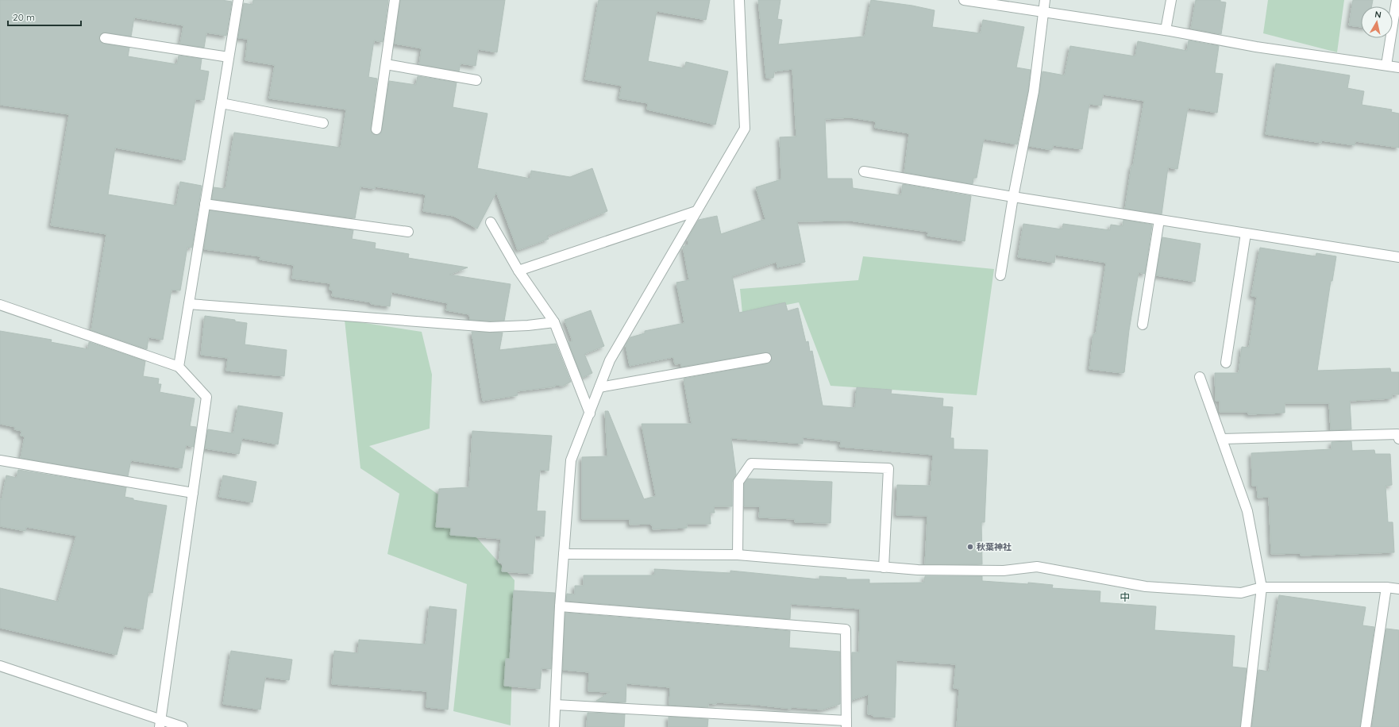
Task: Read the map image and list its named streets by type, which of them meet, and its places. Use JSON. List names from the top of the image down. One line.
{"districts":["中"],"places":["秋葉神社"],"scale_bar":"20 m","north":"top"}
